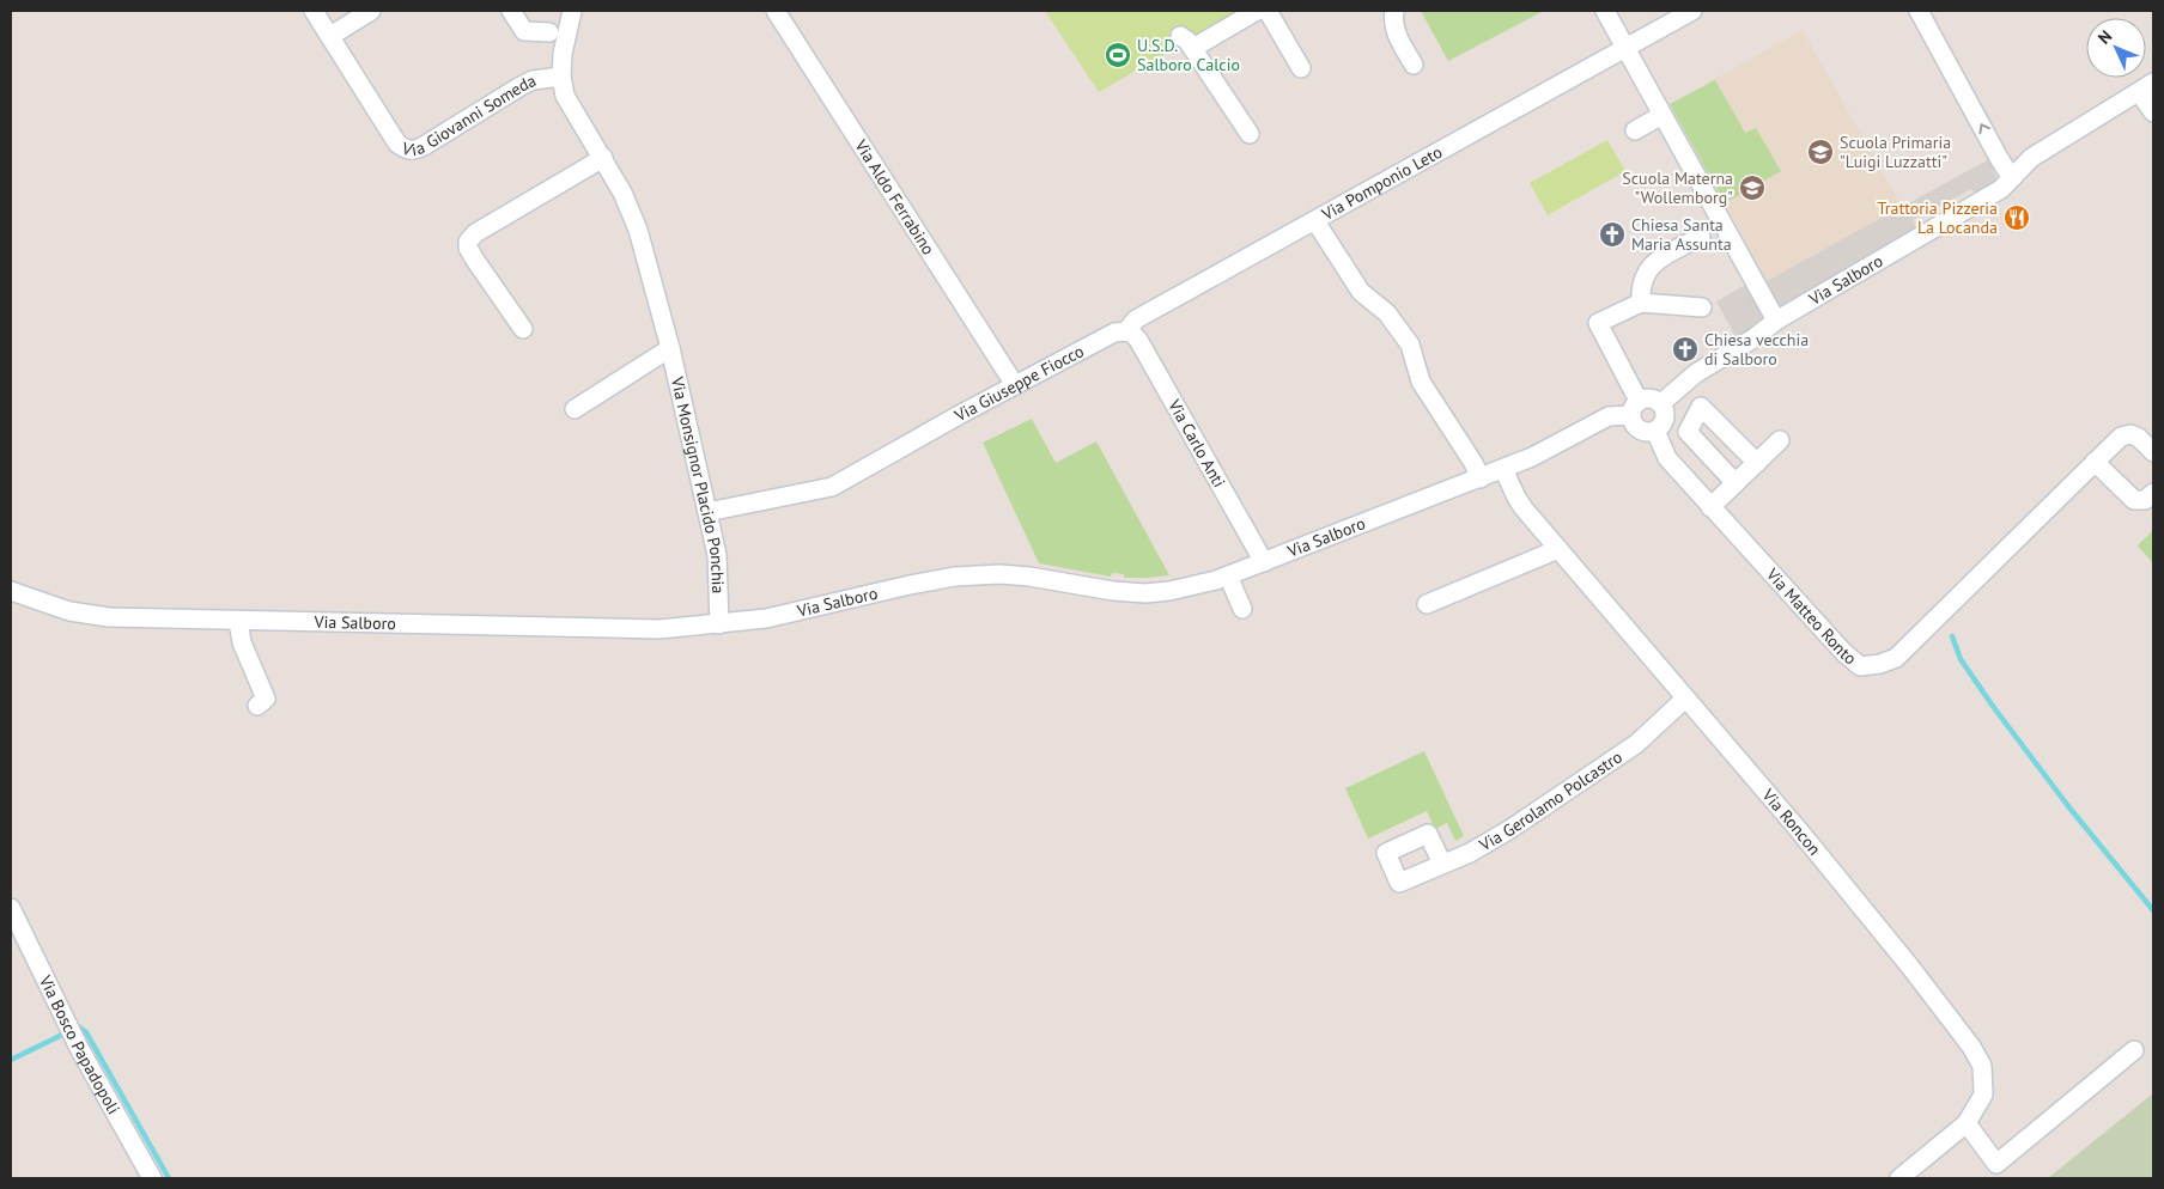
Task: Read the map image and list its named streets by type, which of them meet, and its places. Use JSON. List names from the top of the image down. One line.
{"streets":{"street":["Via Giovanni Someda","Via Pomponio Leto","Via Aldo Ferrabino","Via Salboro","Via Giuseppe Fiocco","Via Carlo Anti","Via Monsignor Placido Ponchia","Via Matteo Ronto","Via Gerolamo Polcastro","Via Roncon","Via Bosco Papadopoli"]},"crossings":[["Via Giovanni Someda","Via Monsignor Placido Ponchia"],["Via Pomponio Leto","Via Salboro"],["Via Pomponio Leto","Via Giuseppe Fiocco"],["Via Aldo Ferrabino","Via Giuseppe Fiocco"],["Via Salboro","Via Carlo Anti"],["Via Salboro","Via Monsignor Placido Ponchia"],["Via Salboro","Via Matteo Ronto"],["Via Salboro","Via Roncon"],["Via Giuseppe Fiocco","Via Carlo Anti"],["Via Giuseppe Fiocco","Via Monsignor Placido Ponchia"],["Via Gerolamo Polcastro","Via Roncon"]],"places":{"sports":["U.S.D. Salboro Calcio"],"school or university":["Scuola Primaria \"Luigi Luzzatti\"","Scuola Materna \"Wollemborg\""],"restaurant":["Trattoria Pizzeria La Locanda"],"church":["Chiesa Santa Maria Assunta","Chiesa vecchia di Salboro"]},"north":"top left"}
